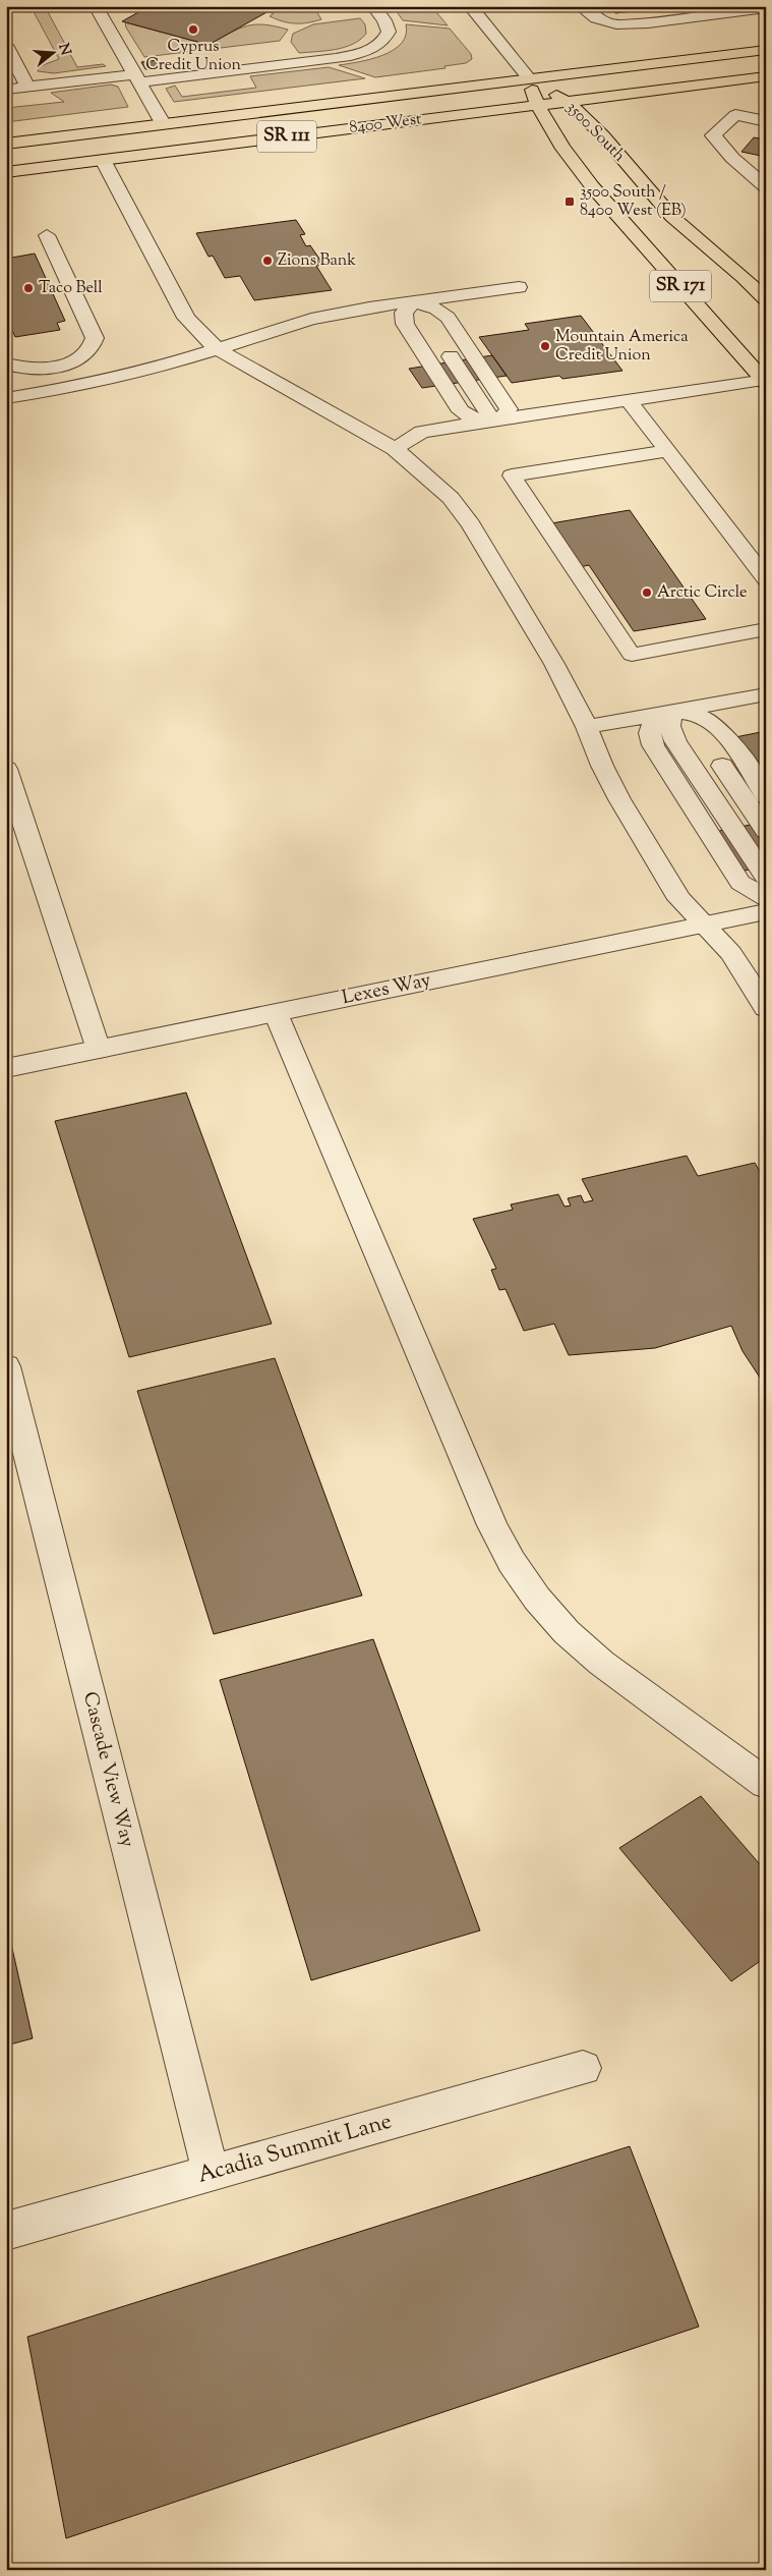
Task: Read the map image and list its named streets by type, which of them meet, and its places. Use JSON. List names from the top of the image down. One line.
{"streets":{"main road":["8400 West","3500 South","SR 111","SR 171"],"street":["Lexes Way","Cascade View Way","Acadia Summit Lane"]},"crossings":[["8400 West","3500 South"],["Cascade View Way","Acadia Summit Lane"]],"places":{"other":["Cyprus Credit Union","Zions Bank","Taco Bell","Mountain America Credit Union","Arctic Circle"],"transit":["3500 South / 8400 West (EB)"]},"north":"right"}
